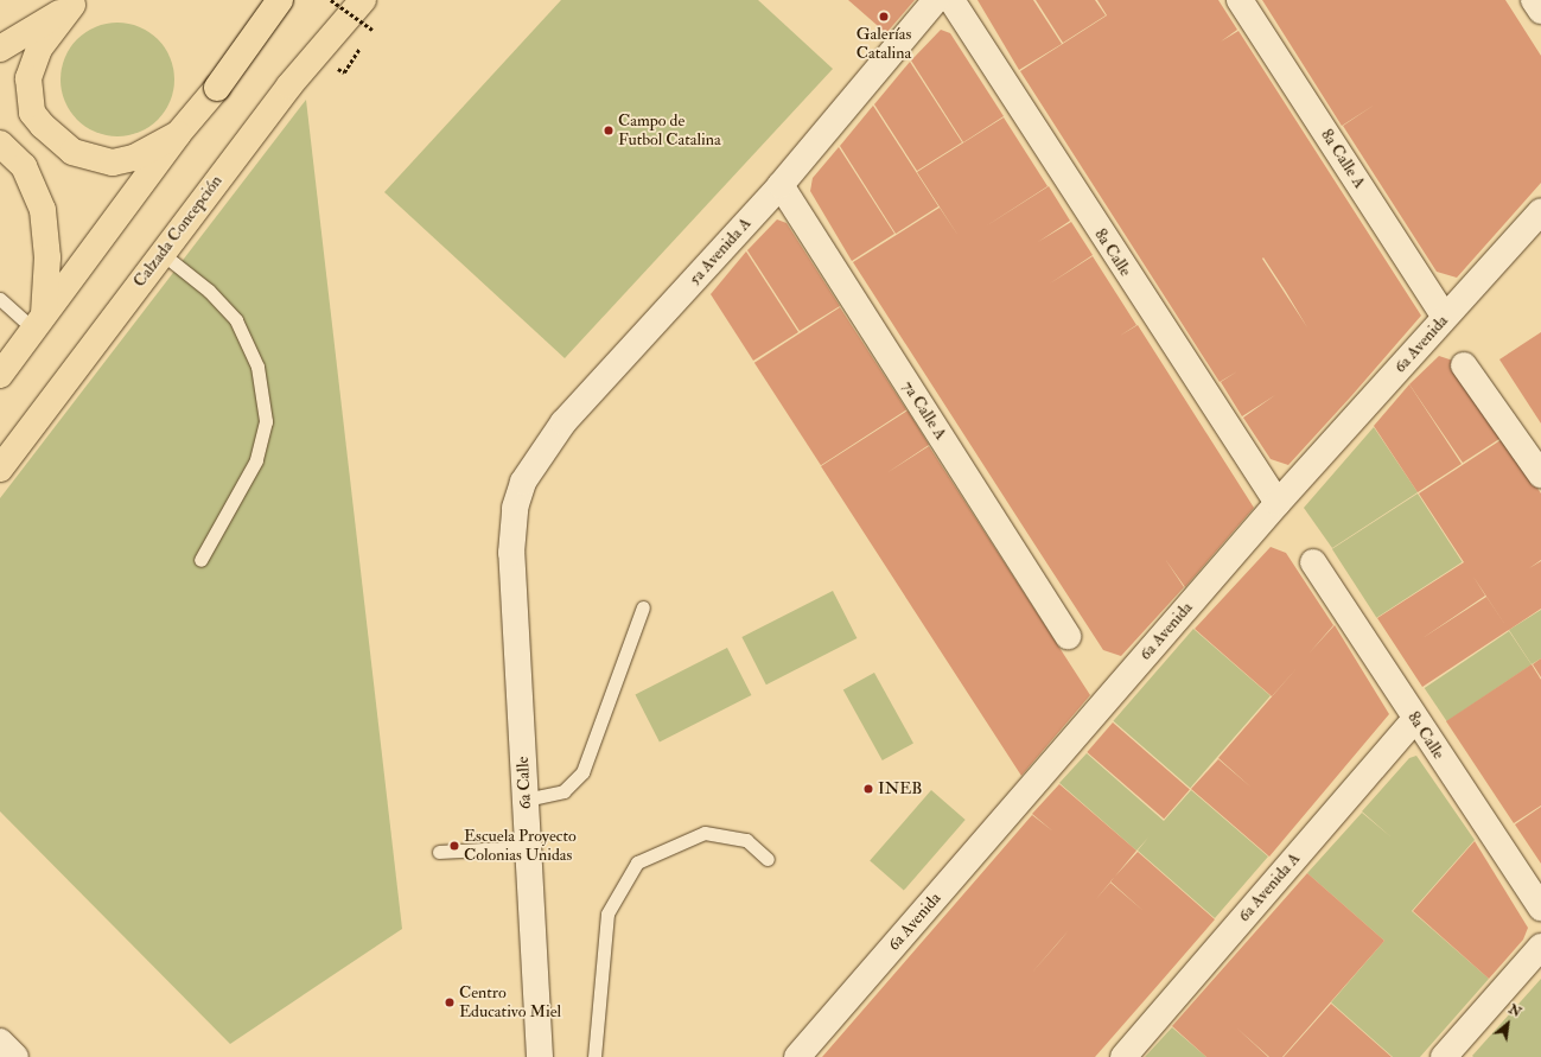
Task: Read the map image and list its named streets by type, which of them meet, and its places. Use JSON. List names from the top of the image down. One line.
{"streets":{"main road":["Calzada Concepción"],"street":["8a Calle A","5a Avenida A","8a Calle","6a Avenida","7a Calle A","6a Calle","6a Avenida A"]},"crossings":[["8a Calle A","6a Avenida"],["5a Avenida A","7a Calle A"],["5a Avenida A","6a Calle"],["8a Calle","6a Avenida"],["8a Calle","6a Avenida A"]],"places":["Galerías Catalina","Campo de Futbol Catalina","INEB","Escuela Proyecto Colonias Unidas","Centro Educativo Miel"],"north":"top right"}
